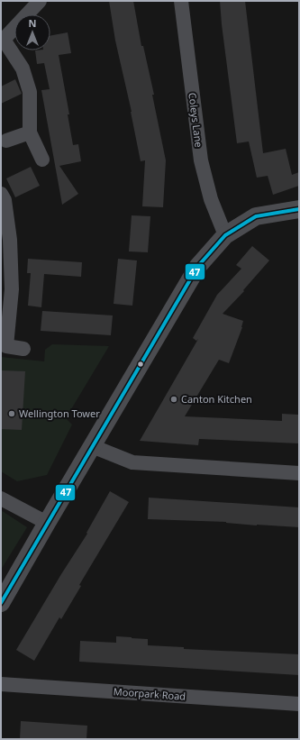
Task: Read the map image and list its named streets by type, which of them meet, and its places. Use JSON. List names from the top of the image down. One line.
{"streets":{"street":["Coleys Lane","Moorpark Road"]},"places":["Canton Kitchen","Wellington Tower"],"lines":["transit line 47"],"north":"top"}
